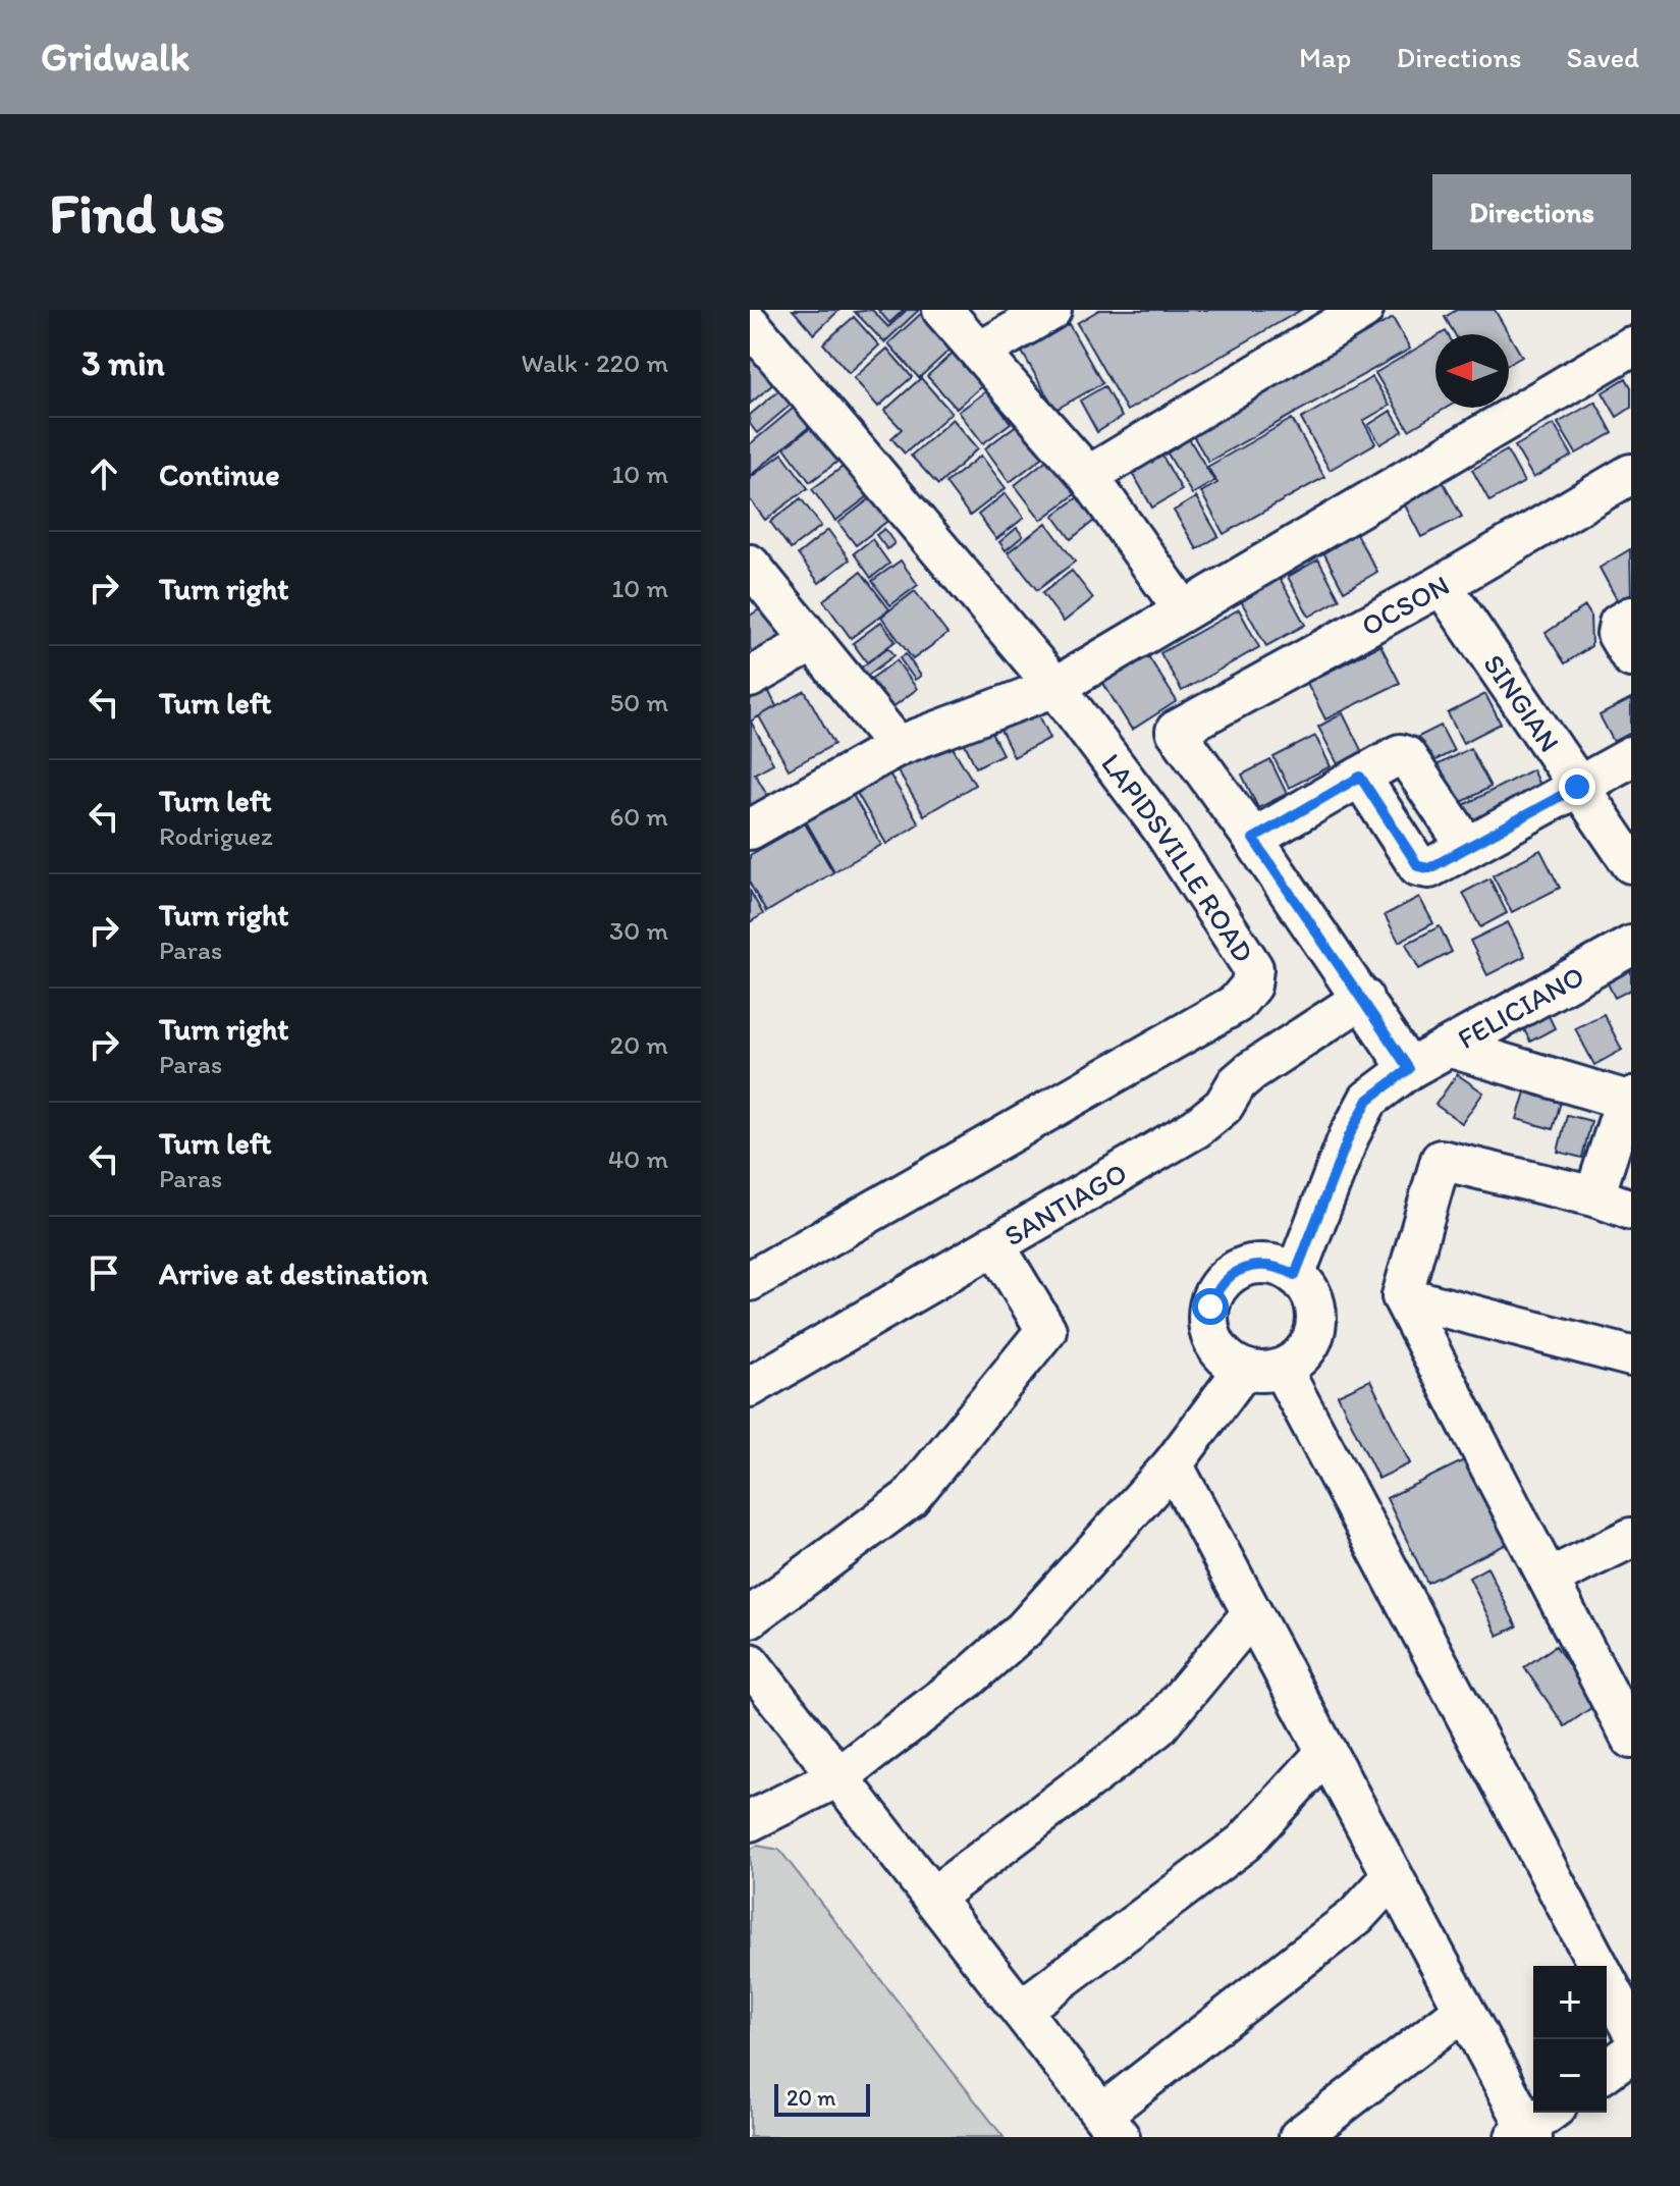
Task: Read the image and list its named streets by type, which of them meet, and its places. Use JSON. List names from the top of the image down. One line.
{"streets":{"street":["OCSON","SINGIAN","LAPIDSVILLE ROAD","FELICIANO","SANTIAGO"]},"crossings":[["OCSON","SINGIAN"]],"scale_bar":"20 m","north":"left","page":{"header":"Gridwalk","nav":["Map","Directions","Saved"],"buttons":"Directions","title":"Find us","heading":["3 min","Walk · 220 m"],"list":[["Continue","10 m"],["Turn right","10 m"],["Turn left","50 m"],["Turn left","Rodriguez","60 m"],["Turn right","Paras","30 m"],["Turn right","Paras","20 m"],["Turn left","Paras","40 m"],"Arrive at destination"],"map_buttons":["+","−"],"scale":"20 m"}}
